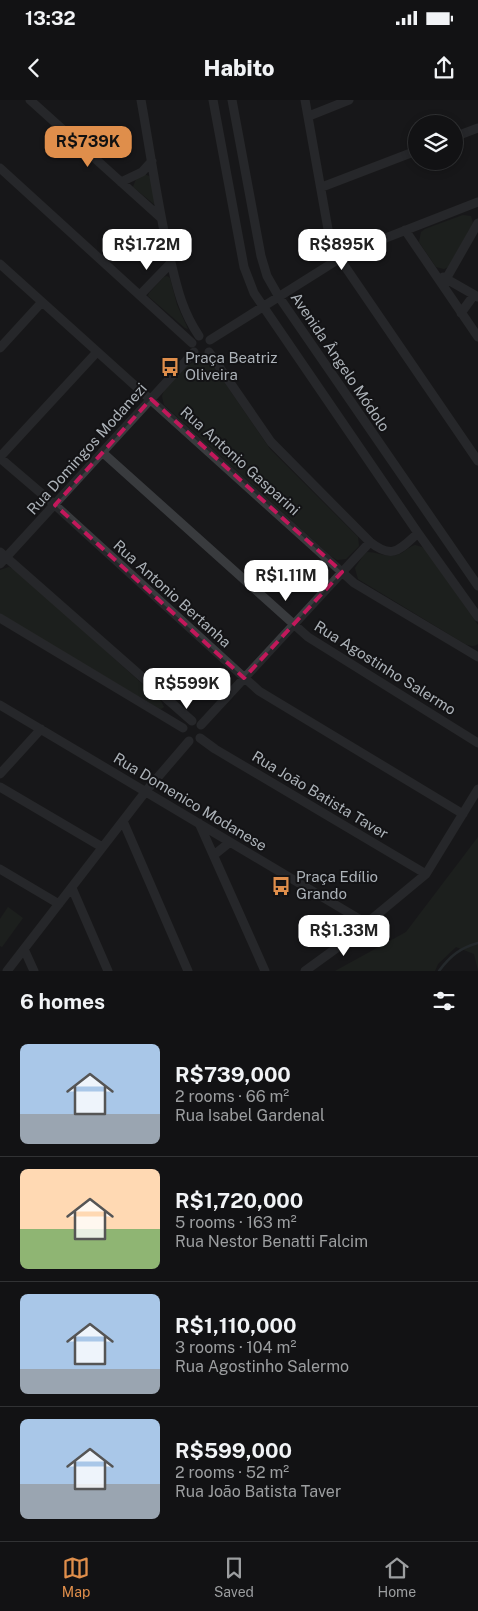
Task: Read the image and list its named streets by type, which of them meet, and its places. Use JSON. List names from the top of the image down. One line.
{"streets":{"street":["Avenida Ângelo Módolo","Rua Domingos Modanezi","Rua Antonio Gasparini","Rua Antonio Bertanha","Rua Agostinho Salermo","Rua João Batista Taver","Rua Domenico Modanese"]},"crossings":[["Rua Domingos Modanezi","Rua Antonio Gasparini"],["Rua Domingos Modanezi","Rua Antonio Bertanha"],["Rua Domingos Modanezi","Rua Agostinho Salermo"]],"places":{"bus stop":["Praça Beatriz Oliveira","Praça Edílio Grando"]},"page":{"status":"13:32","header":"Habito","price":["R$739K","R$1.72M","R$895K","R$1.11M","R$599K","R$1.33M"],"heading":"6 homes","list":[{"name":"R$739,000","note":"2 rooms · 66 m² · Rua Isabel Gardenal"},{"name":"R$1,720,000","note":"5 rooms · 163 m² · Rua Nestor Benatti Falcim"},{"name":"R$1,110,000","note":"3 rooms · 104 m² · Rua Agostinho Salermo"},{"name":"R$599,000","note":"2 rooms · 52 m² · Rua João Batista Taver"}],"tabs":["Map","Saved","Home"]}}
